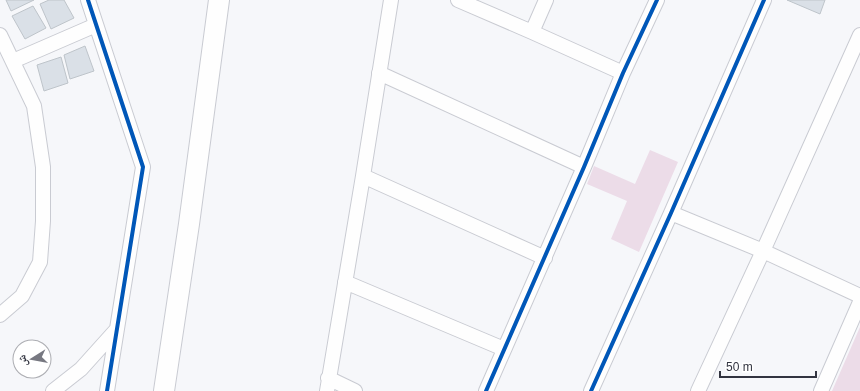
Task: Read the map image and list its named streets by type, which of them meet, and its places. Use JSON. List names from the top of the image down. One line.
{"scale_bar":"50 m","north":"left"}
